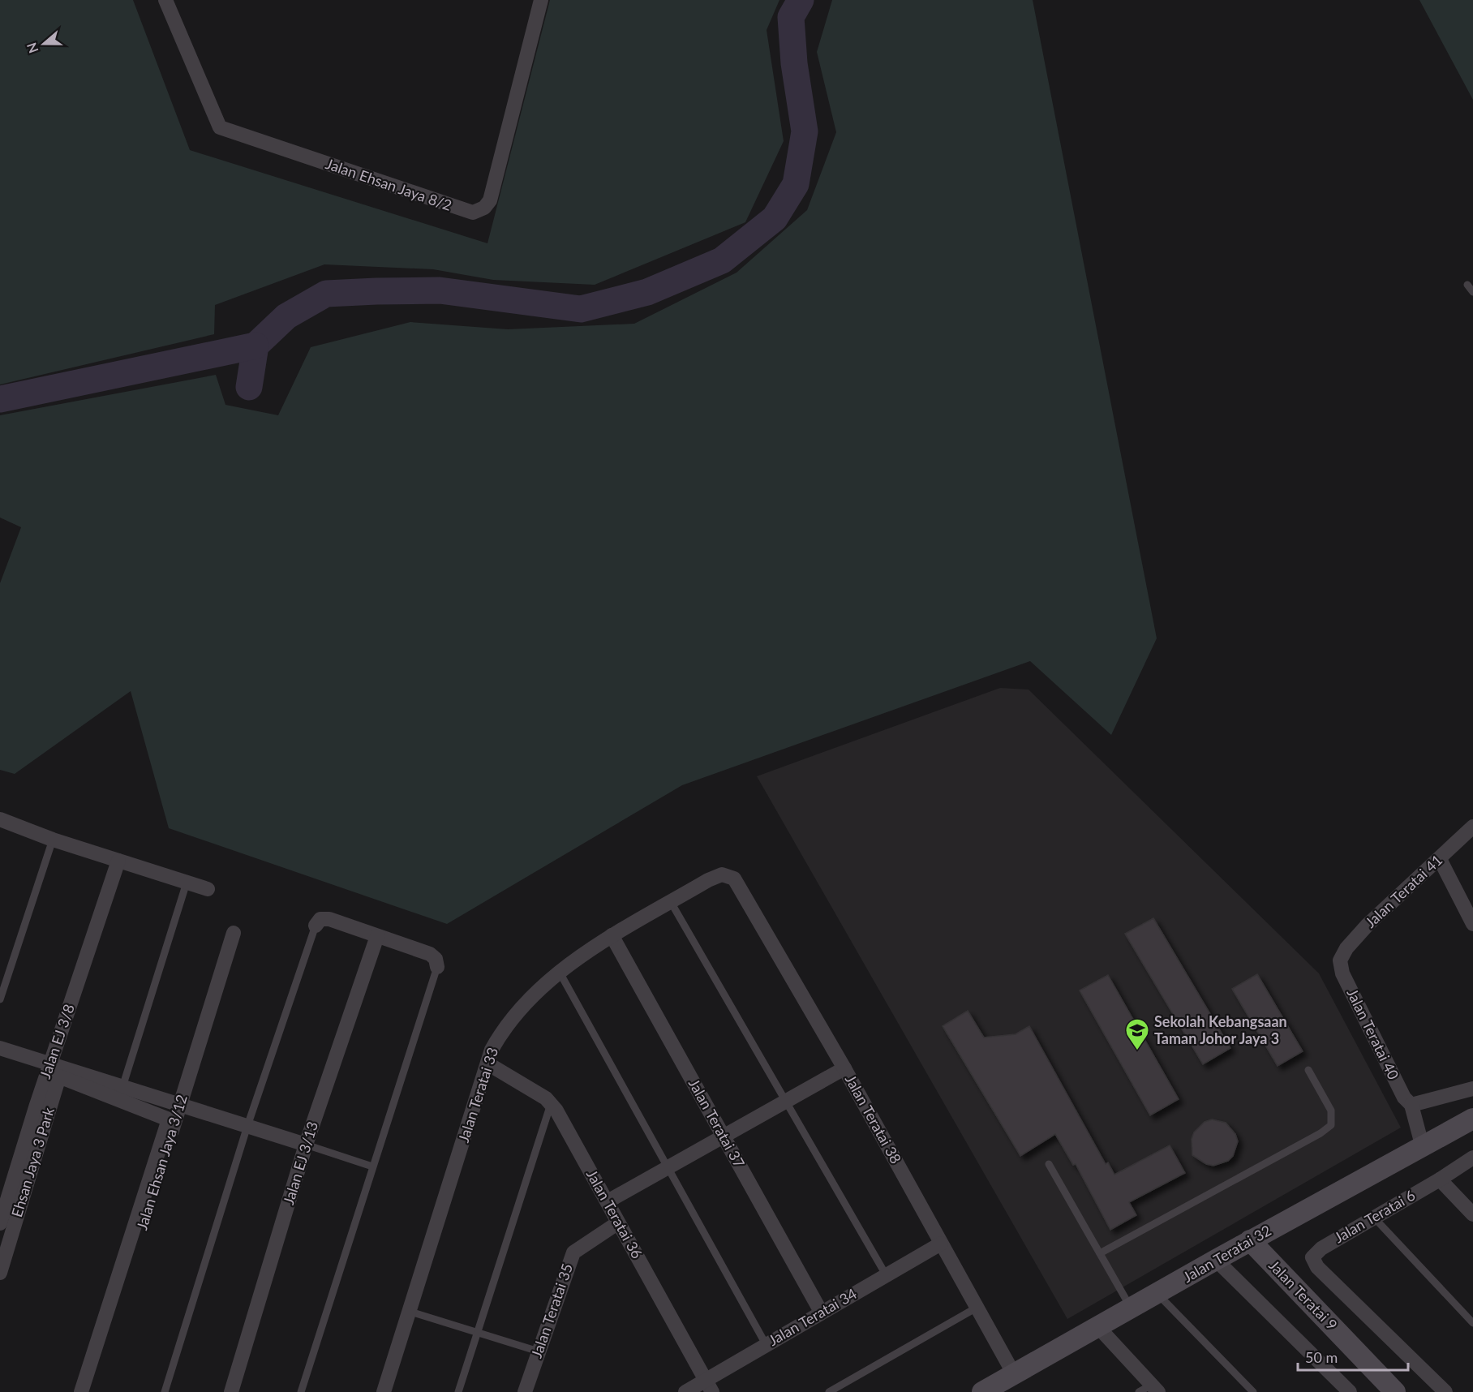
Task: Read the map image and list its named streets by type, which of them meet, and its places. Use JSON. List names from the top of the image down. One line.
{"streets":{"street":["Jalan Ehsan Jaya 8/2","Jalan Teratai 41","Jalan Teratai 40","Jalan EJ 3/8","Jalan Teratai 33","Jalan Teratai 38","Jalan Teratai 37","Ehsan Jaya 3 Park","Jalan Ehsan Jaya 3/12","Jalan EJ 3/13","Jalan Teratai 36","Jalan Teratai 6","Jalan Teratai 32","Jalan Teratai 9","Jalan Teratai 35","Jalan Teratai 34"]},"crossings":[["Jalan Teratai 41","Jalan Teratai 40"],["Jalan Teratai 40","Jalan Teratai 32"],["Jalan Teratai 33","Jalan Teratai 38"],["Jalan Teratai 33","Jalan Teratai 37"],["Jalan Teratai 33","Jalan Teratai 36"],["Jalan Teratai 38","Jalan Teratai 32"],["Jalan Teratai 38","Jalan Teratai 34"],["Jalan Teratai 37","Jalan Teratai 34"],["Jalan Teratai 36","Jalan Teratai 35"],["Jalan Teratai 36","Jalan Teratai 34"],["Jalan Teratai 32","Jalan Teratai 9"]],"places":{"school or university":["Sekolah Kebangsaan Taman Johor Jaya 3"]},"scale_bar":"50 m","north":"left"}
